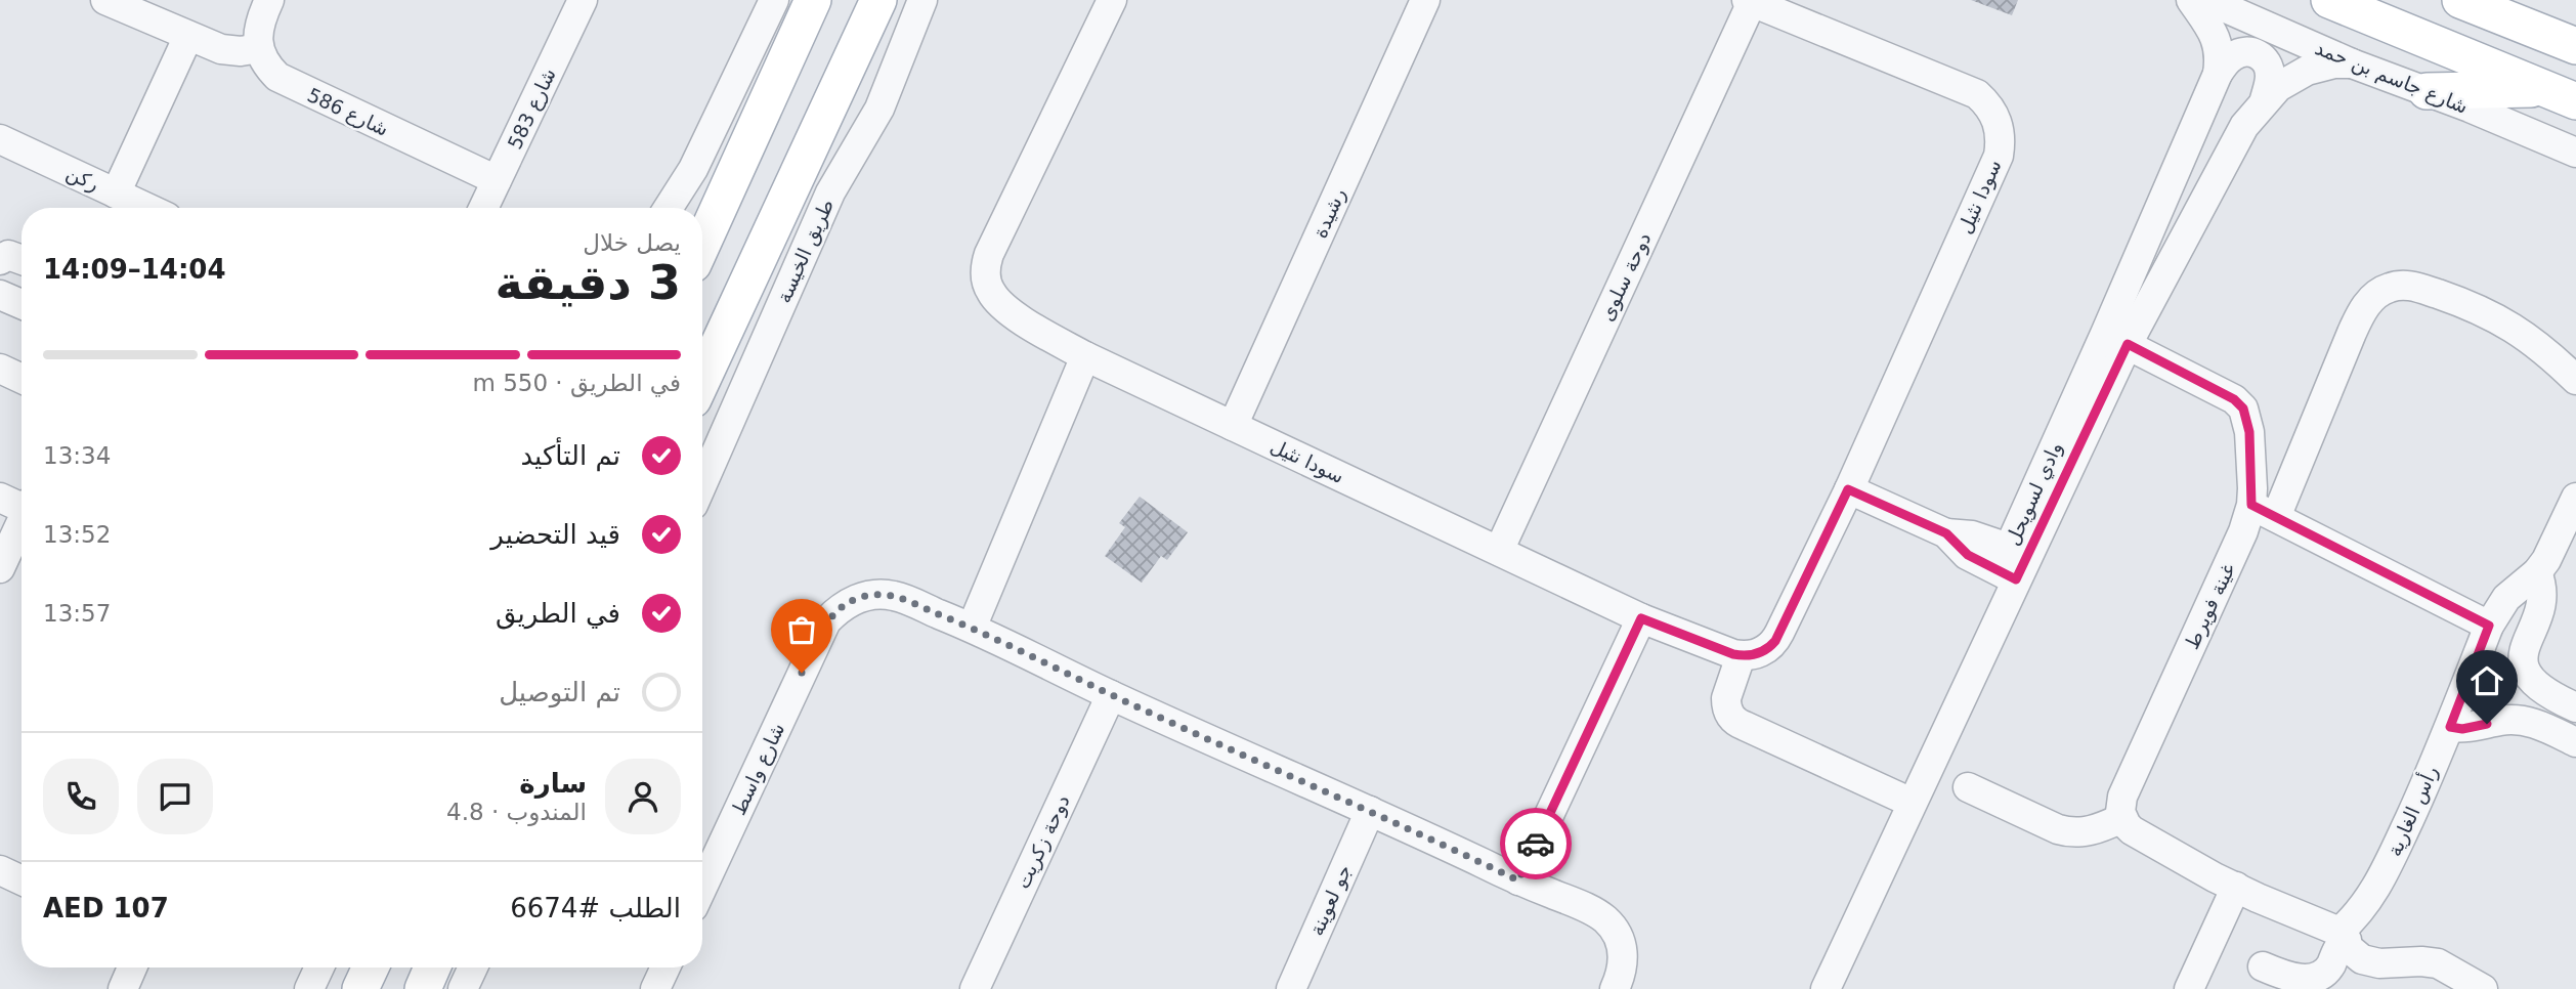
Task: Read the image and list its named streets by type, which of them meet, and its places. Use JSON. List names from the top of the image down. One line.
{"streets":{"main road":["طريق الخيسة"],"street":["شارع جاسم بن حمد","شارع 583","شارع 586","ركن","سودا نثيل","رشيدة","دوحة سلوى","وادي لسويحل","غينة فويرط","شارع واسط","رأس الغارية","دوحة زكريت","جو لعوينة"]},"crossings":[["شارع جاسم بن حمد","وادي لسويحل"],["شارع 583","شارع 586"],["سودا نثيل","رشيدة"],["سودا نثيل","دوحة سلوى"],["وادي لسويحل","غينة فويرط"],["شارع واسط","دوحة زكريت"],["شارع واسط","جو لعوينة"]],"page":{"heading":["3 دقيقة","يصل خلال","14:04–14:09"],"panel":["سارة","المندوب · 4.8","الطلب #6674","AED 107"],"bar":"في الطريق · 550 m","list":[["تم التأكيد","13:34"],["قيد التحضير","13:52"],["في الطريق","13:57"],"تم التوصيل"]}}
